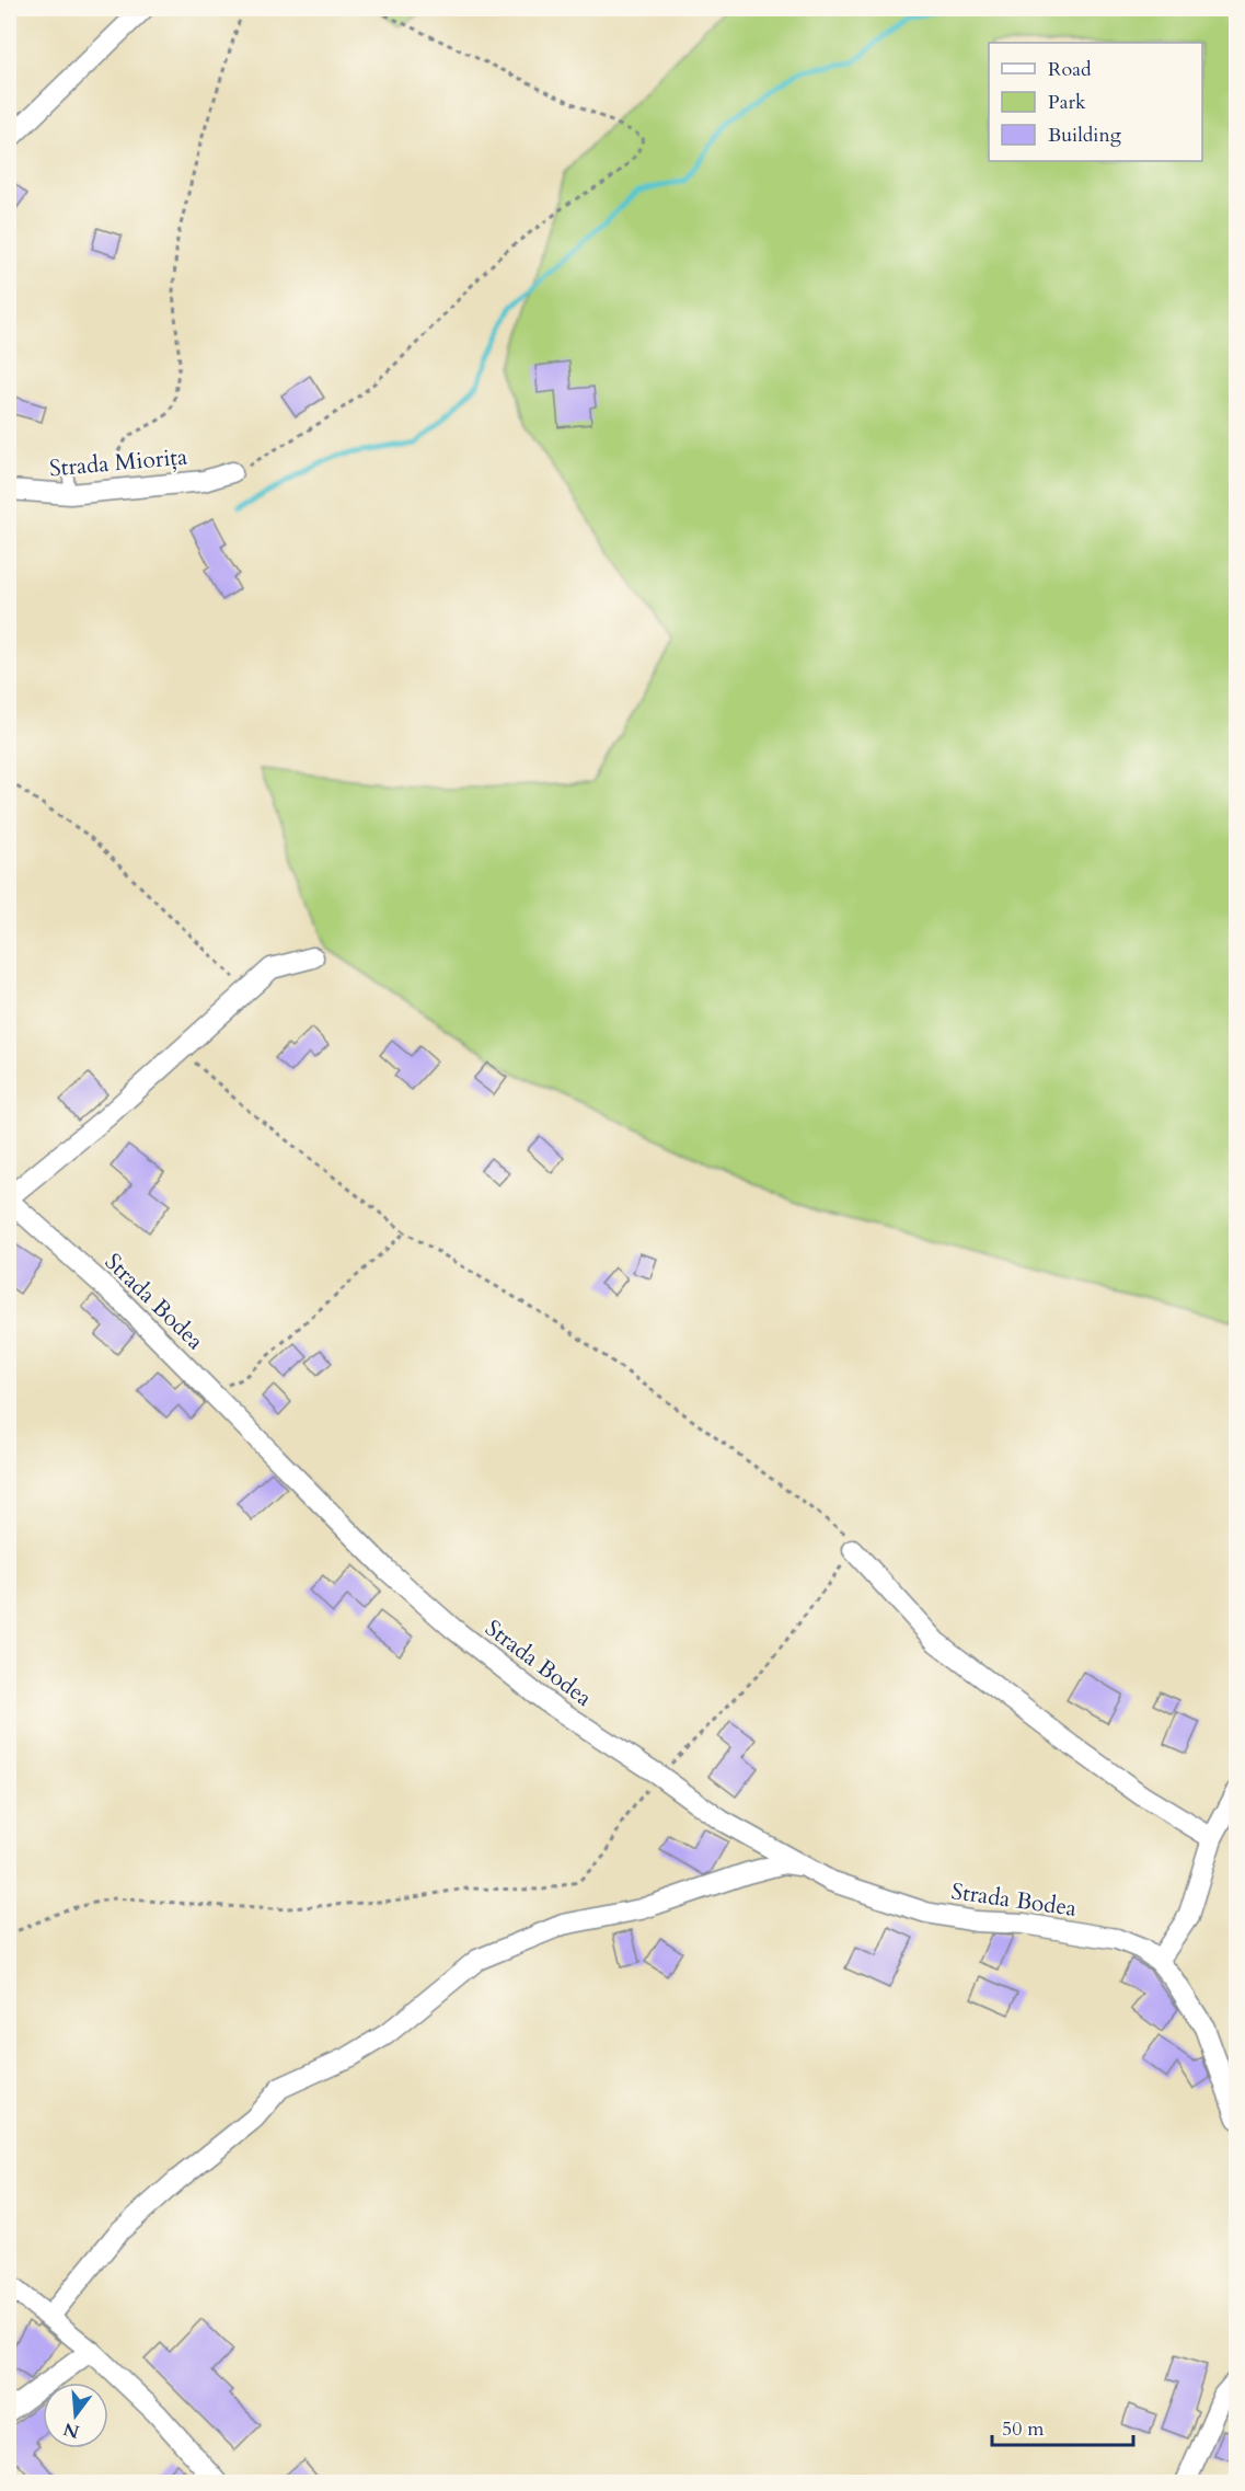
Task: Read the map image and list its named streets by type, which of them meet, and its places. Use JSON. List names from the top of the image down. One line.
{"streets":{"street":["Strada Miorița","Strada Bodea"]},"legend":["Road","Park","Building"],"scale_bar":"50 m","north":"bottom"}
